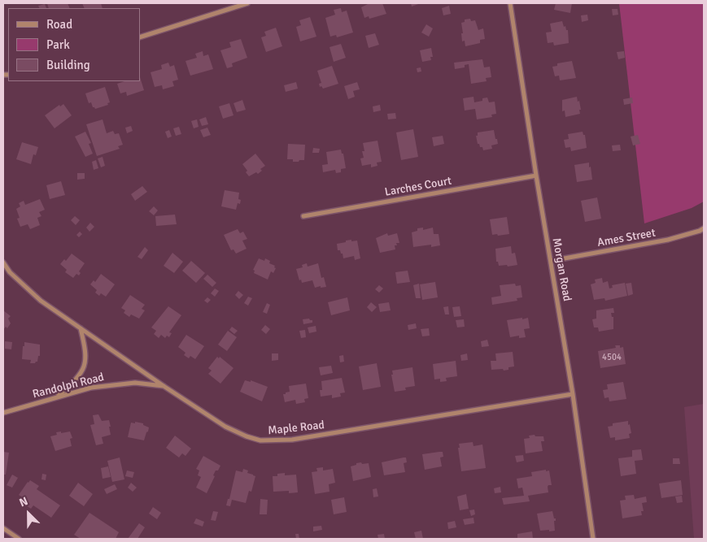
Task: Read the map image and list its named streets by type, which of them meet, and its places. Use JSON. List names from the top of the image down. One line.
{"streets":{"street":["Larches Court","Ames Street","Morgan Road","Randolph Road","Maple Road"]},"crossings":[["Larches Court","Morgan Road"],["Ames Street","Morgan Road"],["Morgan Road","Maple Road"],["Randolph Road","Maple Road"]],"house_numbers":["4504"],"legend":["Road","Park","Building"],"north":"top left"}
